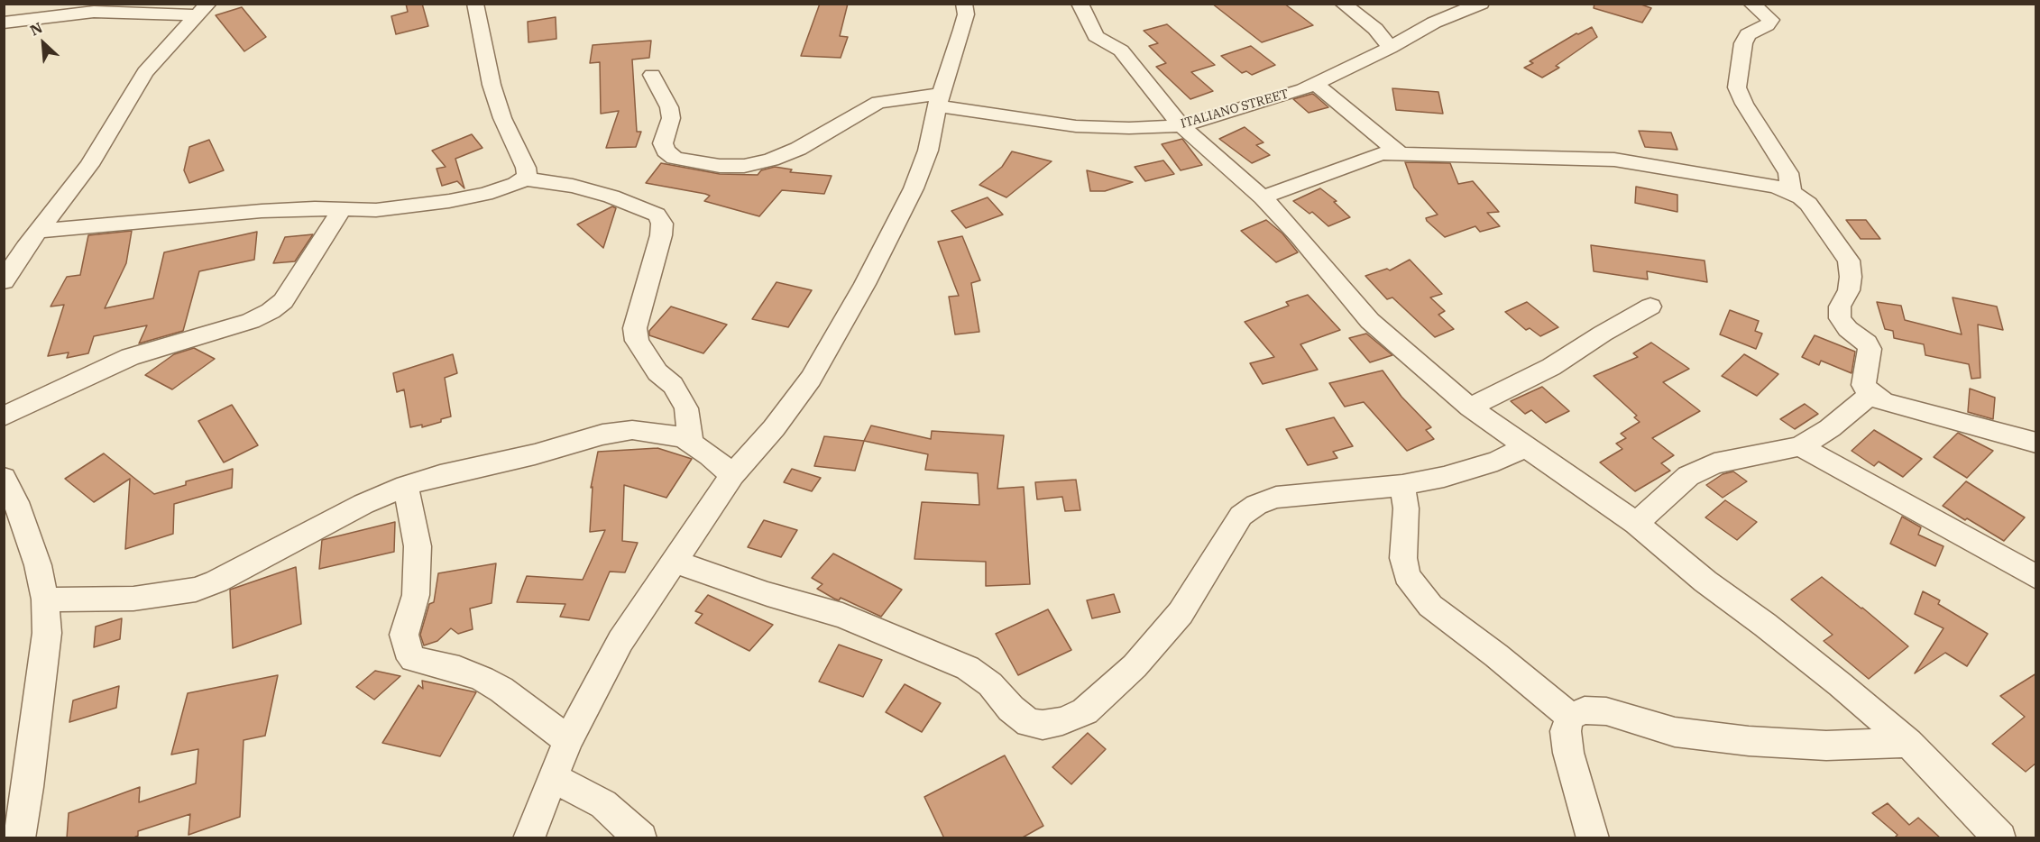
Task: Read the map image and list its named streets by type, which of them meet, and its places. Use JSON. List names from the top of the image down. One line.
{"streets":{"street":["ITALIANO STREET"]},"north":"top left"}
